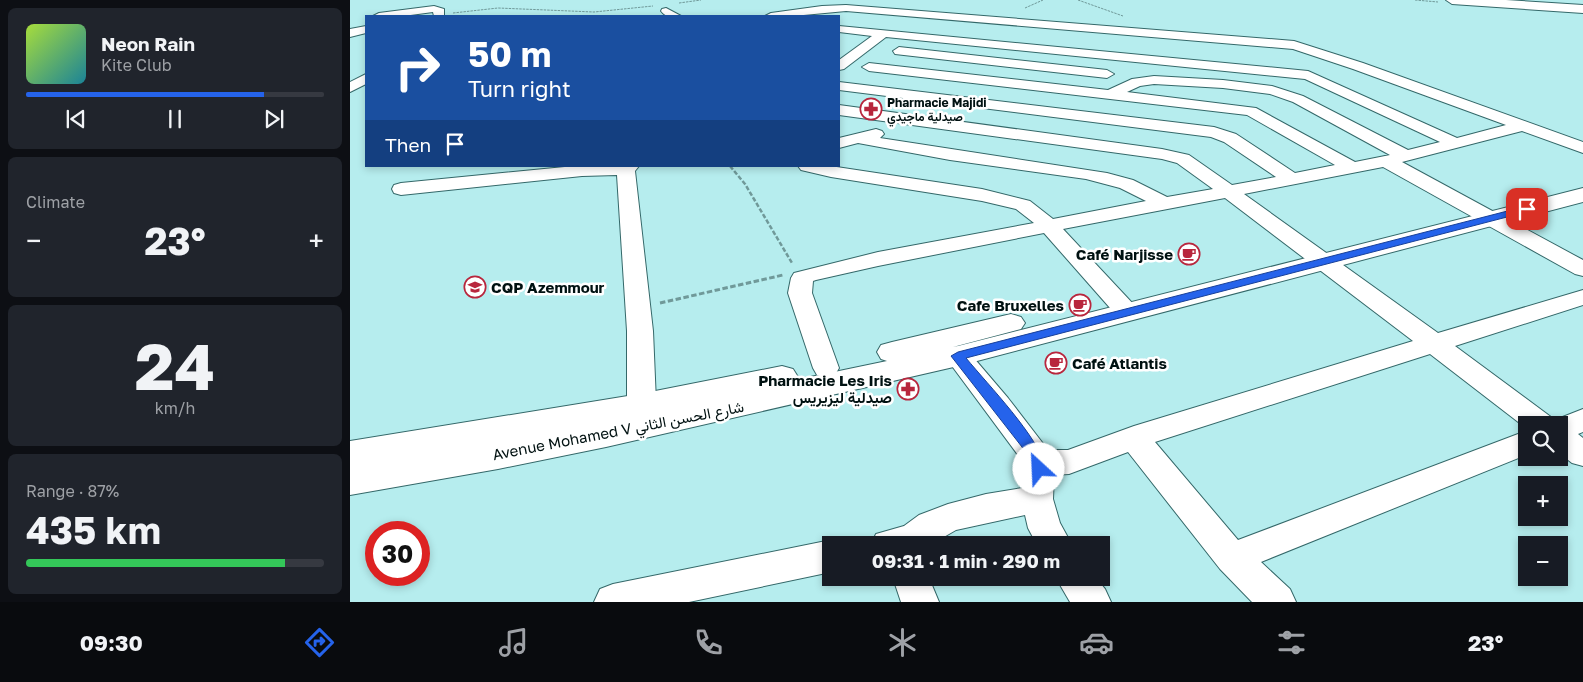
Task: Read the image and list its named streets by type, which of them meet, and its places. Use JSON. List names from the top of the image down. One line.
{"streets":{"main road":["Avenue Mohamed V شارع الحسن الثاني"]},"places":{"pharmacy":["Pharmacie Majidi صيدلية ماجيدي","Pharmacie Les Iris صيدلية ليزيريس"],"cafe":["Café Narjisse","Cafe Bruxelles","Café Atlantis"],"school or university":["CQP Azemmour"]},"page":{"turn":["50 m","Turn right"],"song":["Neon Rain","Kite Club"],"then":"Then","tile":["Climate",["24","km/h"],["Range · 87%","435 km"]],"heat":["−","23°","+"],"map_buttons":["+","−"],"limit":"30","trip":"09:31 · 1 min · 290 m","tabs":["09:30","23°"]}}
